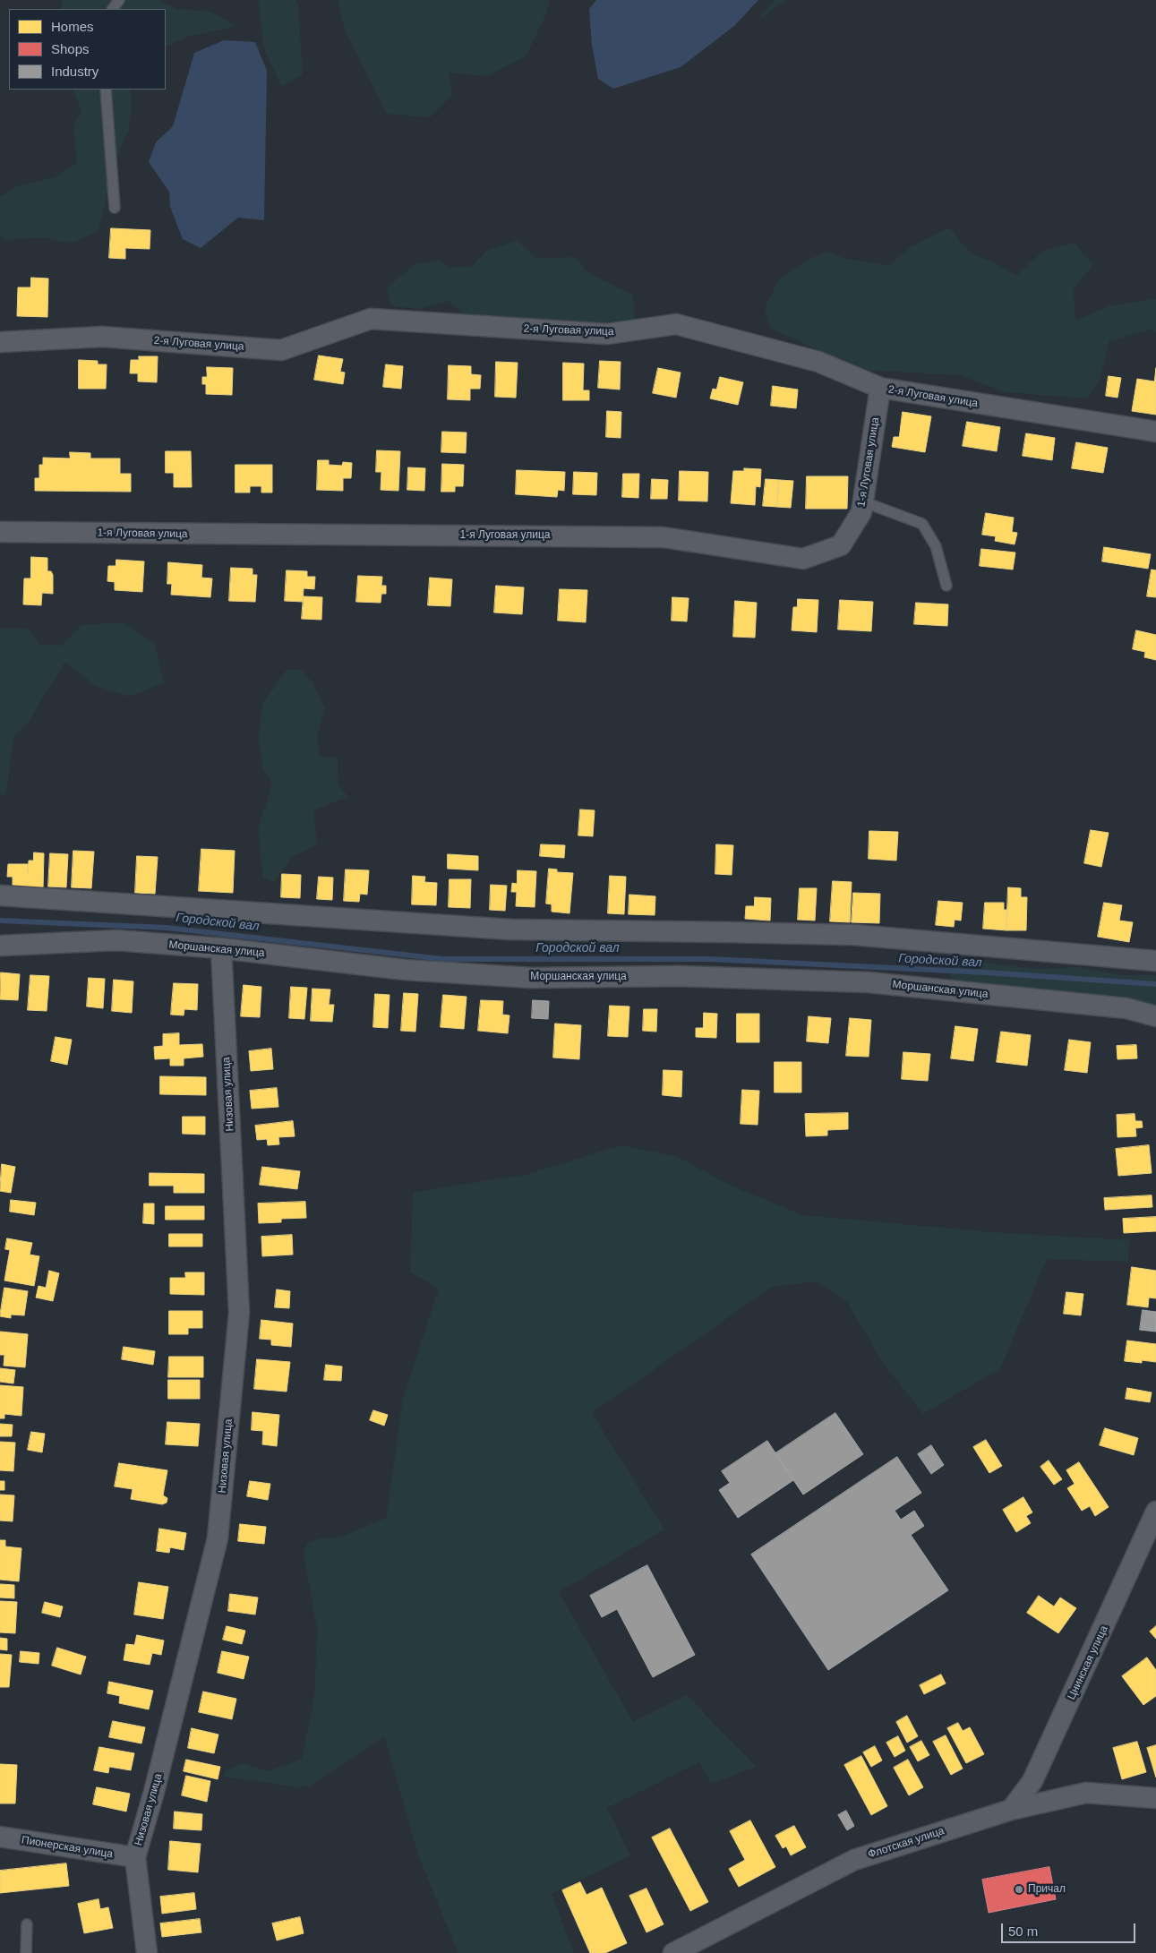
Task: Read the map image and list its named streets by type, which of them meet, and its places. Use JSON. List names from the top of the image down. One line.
{"streets":{"street":["2-я Луговая улица","1-я Луговая улица","Моршанская улица","Низовая улица","Цнинская улица","Флотская улица","Пионерская улица"]},"crossings":[["2-я Луговая улица","1-я Луговая улица"],["Моршанская улица","Низовая улица"],["Низовая улица","Пионерская улица"],["Цнинская улица","Флотская улица"]],"water":["Городской вал"],"places":["Причал"],"legend":["Homes","Shops","Industry"],"scale_bar":"50 m"}
